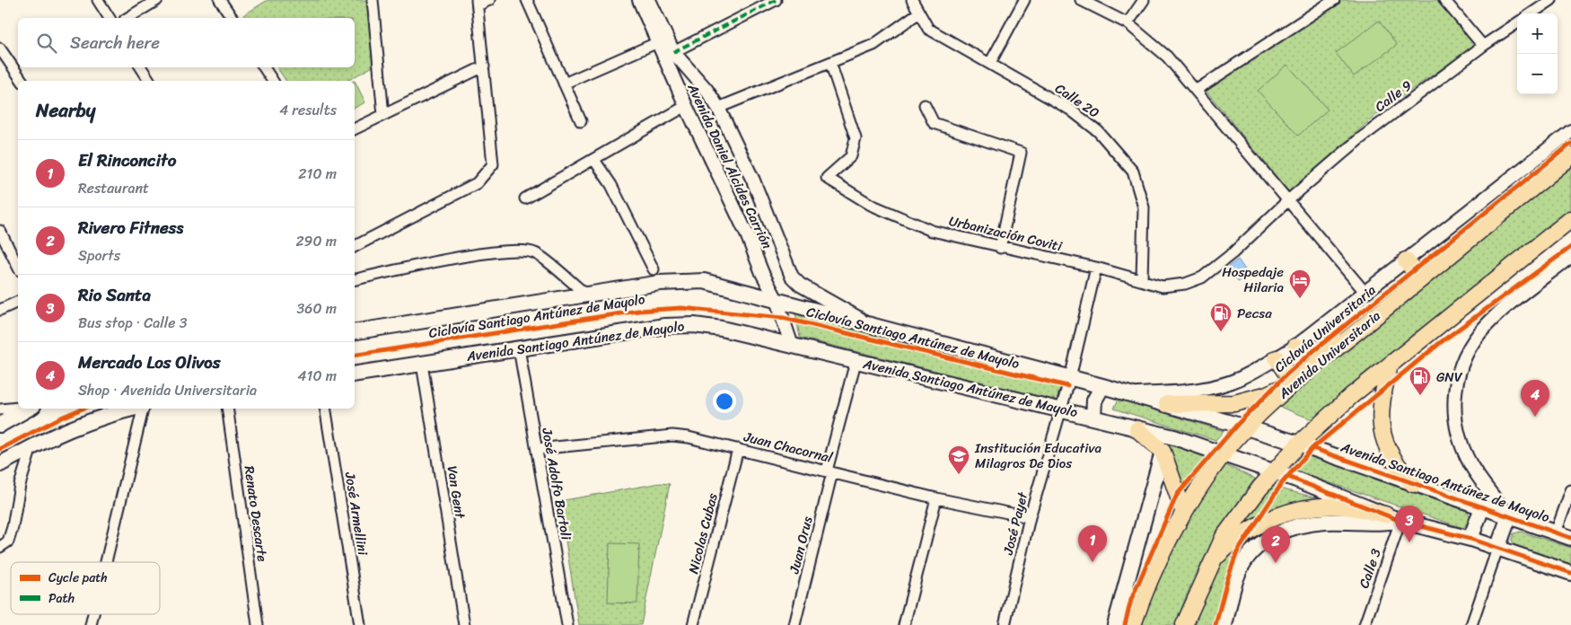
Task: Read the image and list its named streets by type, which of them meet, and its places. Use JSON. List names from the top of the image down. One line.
{"streets":{"main road":["Avenida Santiago Antúnez de Mayolo","Avenida Universitaria"],"street":["Calle 9","Calle 20","Avenida Daniel Alcides Carrión","Urbanización Coviti","Juan Chacornal","José Adolfo Bartoli","Van Gent","Renato Descarte","José Armellini","José Payet","Nicolas Cubas","Juan Orus","Calle 3"],"cycle path":["Ciclovía Santiago Antúnez de Mayolo","Ciclovía Universitaria"]},"crossings":[["Calle 9","Urbanización Coviti"],["Calle 20","Urbanización Coviti"],["Avenida Daniel Alcides Carrión","Avenida Santiago Antúnez de Mayolo"],["Urbanización Coviti","José Payet"],["Avenida Santiago Antúnez de Mayolo","Avenida Universitaria"],["Avenida Santiago Antúnez de Mayolo","José Adolfo Bartoli"],["Avenida Santiago Antúnez de Mayolo","Van Gent"],["Avenida Santiago Antúnez de Mayolo","José Payet"],["Avenida Santiago Antúnez de Mayolo","Juan Orus"],["Avenida Santiago Antúnez de Mayolo","Calle 3"],["Juan Chacornal","José Adolfo Bartoli"],["Juan Chacornal","José Payet"],["Juan Chacornal","Nicolas Cubas"],["Juan Chacornal","Juan Orus"]],"places":{"hotel":["Hospedaje Hilaria"],"fuel station":["Pecsa","GNV"],"school or university":["Institución Educativa Milagros De Dios"]},"legend":["Cycle path","Path"],"page":{"map_buttons":["+","−"],"search":"Search here","heading":["Nearby","4 results"],"list":[{"mark":"1","name":"El Rinconcito","note":"Restaurant","value":"210 m"},{"mark":"2","name":"Rivero Fitness","note":"Sports","value":"290 m"},{"mark":"3","name":"Rio Santa","note":"Bus stop · Calle 3","value":"360 m"},{"mark":"4","name":"Mercado Los Olivos","note":"Shop · Avenida Universitaria","value":"410 m"}],"pins":["4","3","1","2"]}}
